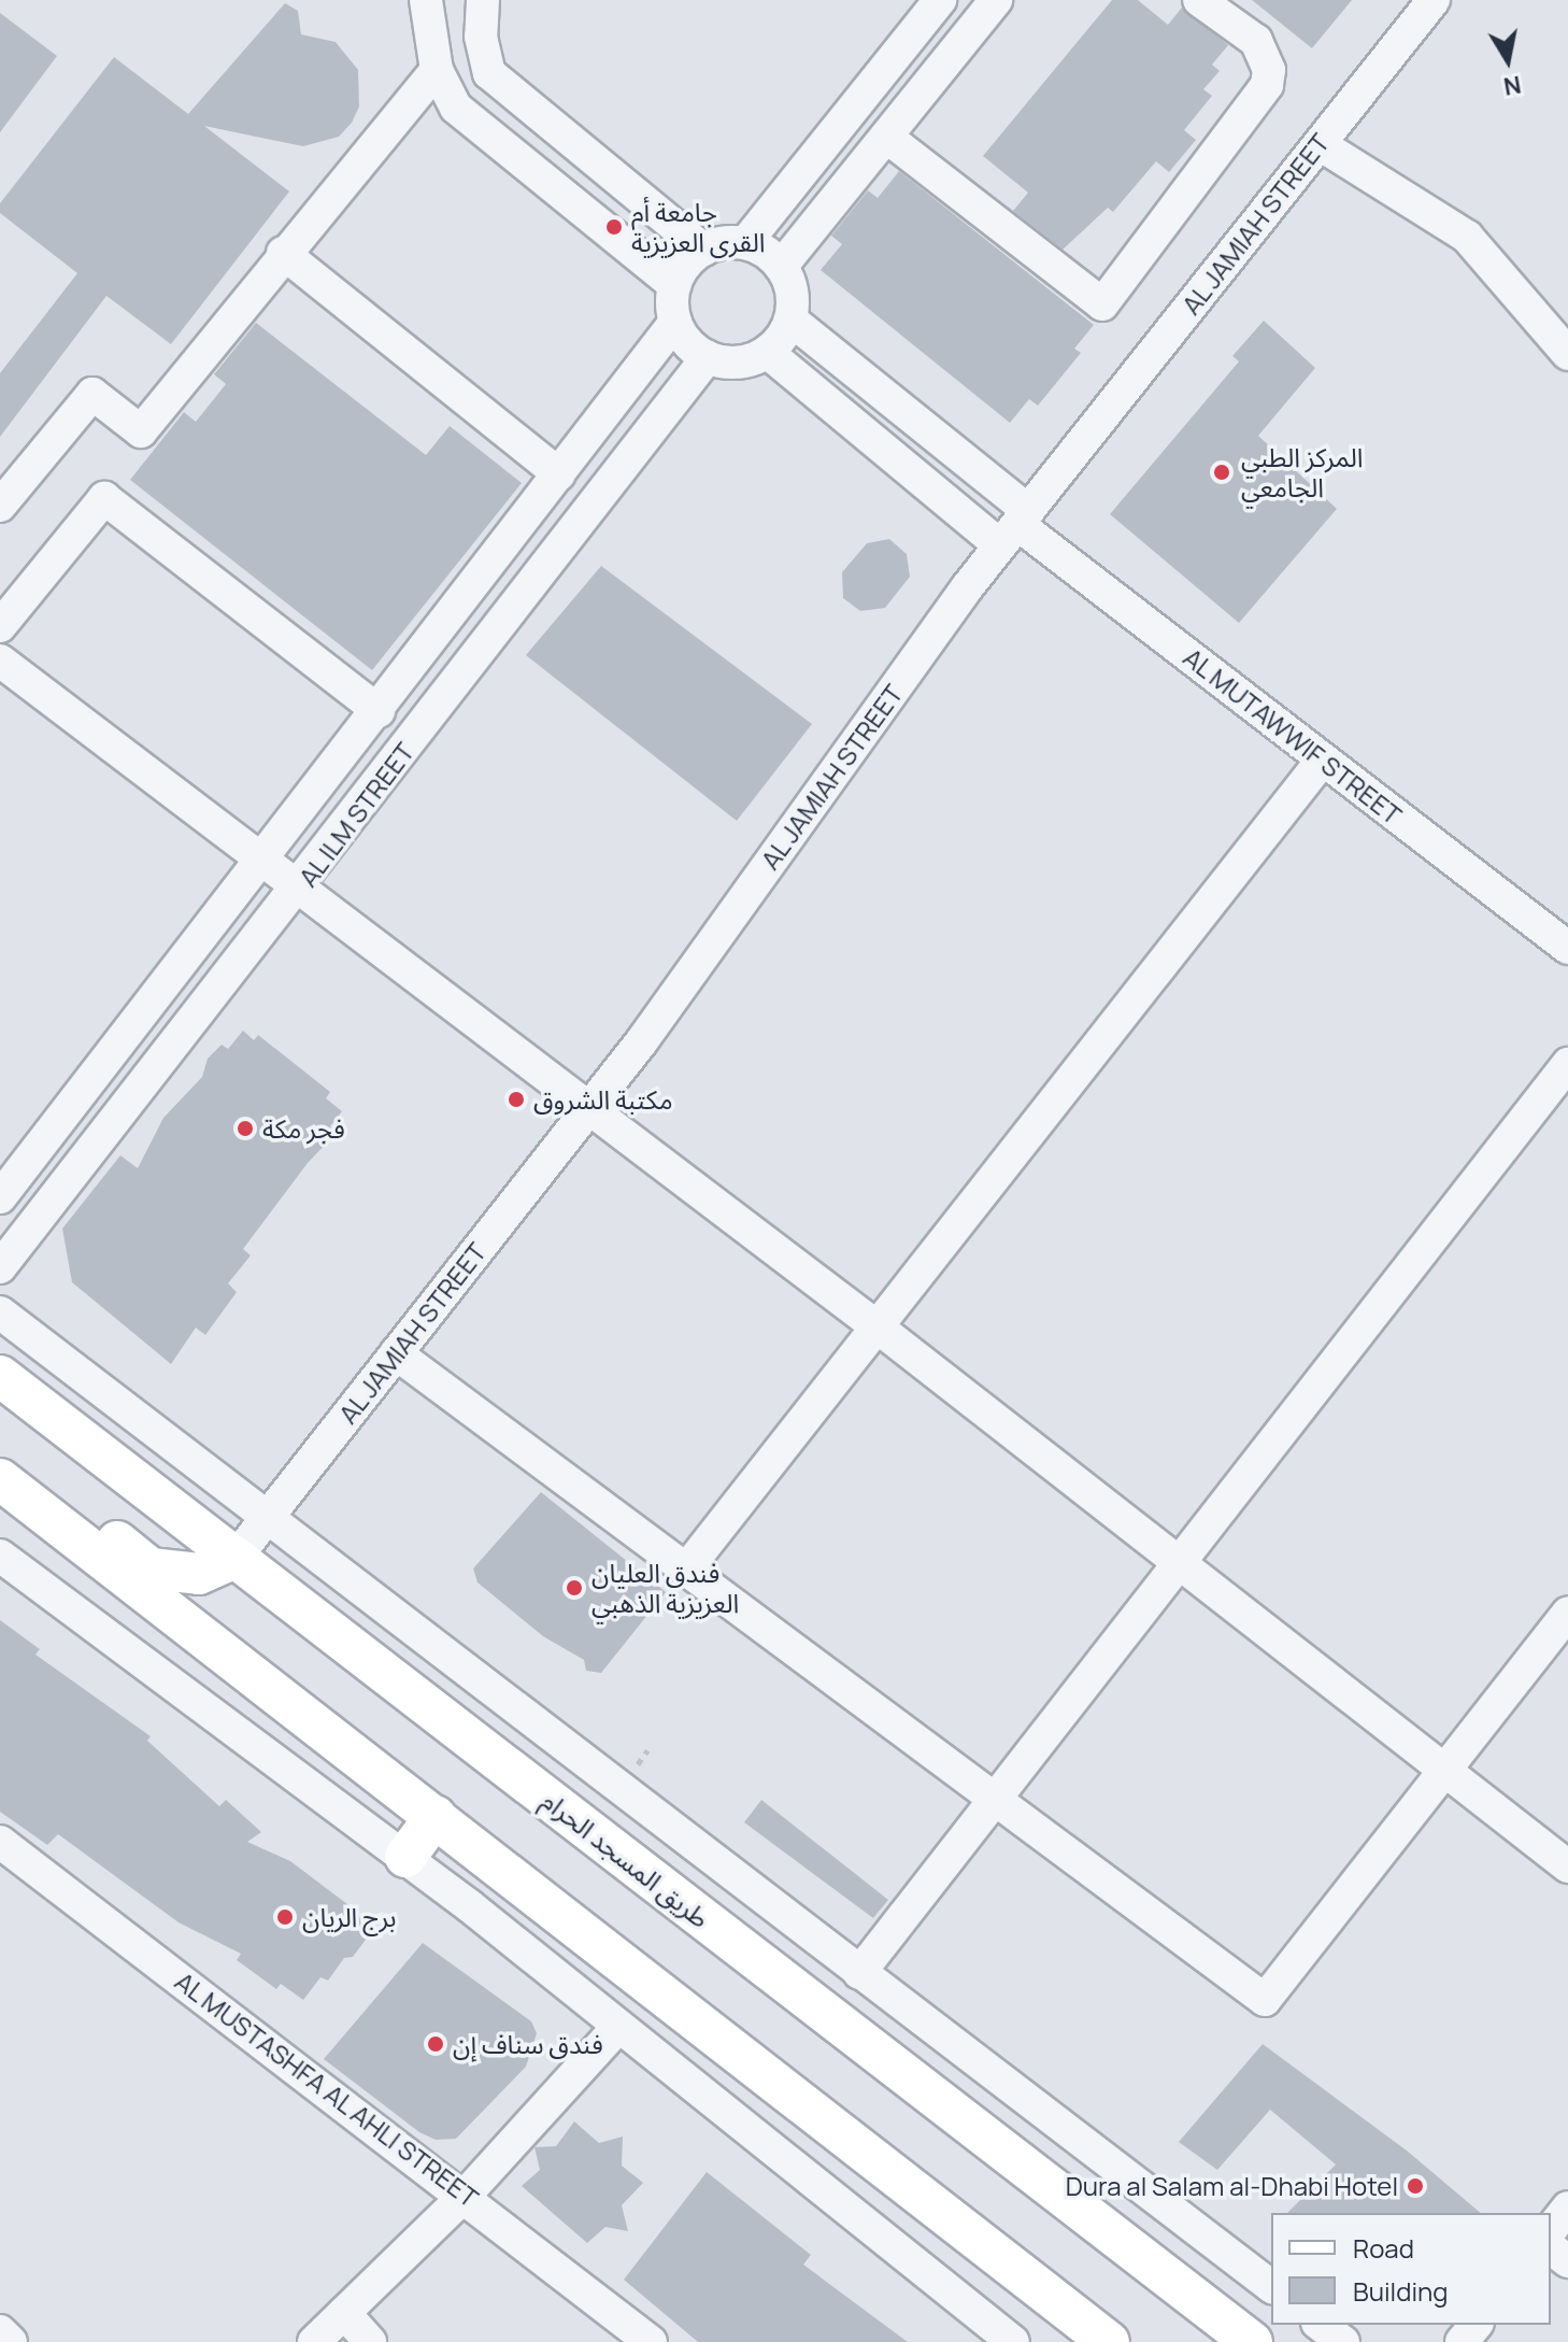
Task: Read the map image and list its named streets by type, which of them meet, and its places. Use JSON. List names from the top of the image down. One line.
{"streets":{"main road":["طريق المسجد الحرام"],"street":["AL JAMIAH STREET","AL MUTAWWIF STREET","AL ILM STREET","AL MUSTASHFA AL AHLI STREET"]},"crossings":[["AL JAMIAH STREET","AL MUTAWWIF STREET"],["AL JAMIAH STREET","طريق المسجد الحرام"]],"places":["جامعة أم القرى العزيزية","المركز الطبي الجامعي","مكتبة الشروق","فجر مكة","فندق العليان العزيزية الذهبي","برج الريان","فندق سناف إن","Dura al Salam al-Dhabi Hotel"],"legend":["Road","Building"],"north":"bottom"}
